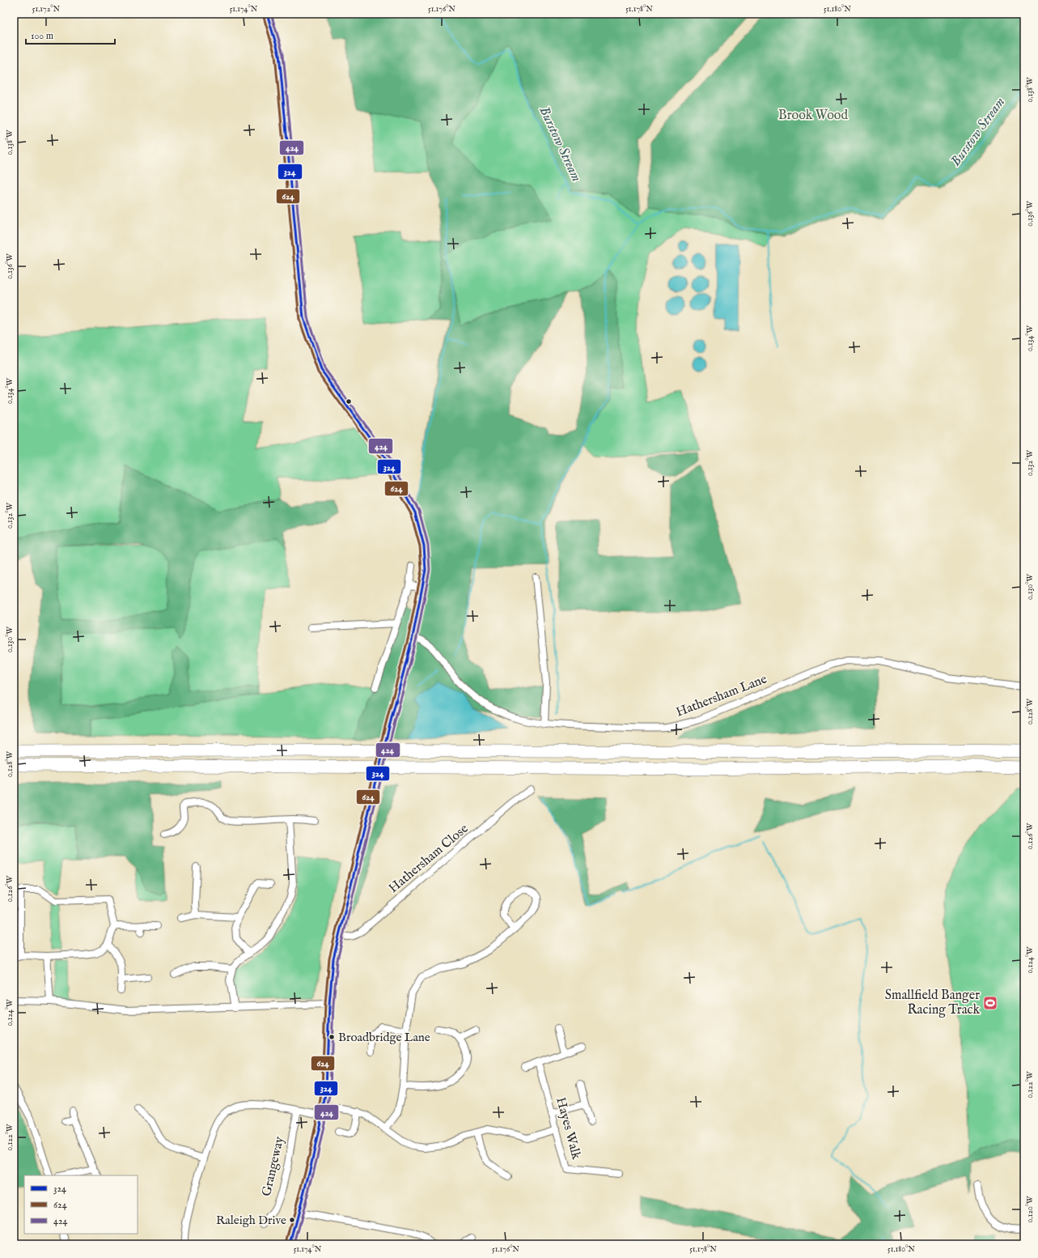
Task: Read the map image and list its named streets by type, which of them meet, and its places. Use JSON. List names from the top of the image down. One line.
{"streets":{"street":["Hathersham Lane","Hathersham Close","Hayes Walk","Grangeway"]},"water":["Burstow Stream"],"parks":["Brook Wood"],"places":{"sports":["Smallfield Banger Racing Track"],"other":["Broadbridge Lane","Raleigh Drive"]},"lines":["transit line 324","transit line 424","transit line 624"],"legend":["324","624","424"],"scale_bar":"100 m","coordinates":["51.172°N","51.174°N","51.176°N","51.178°N","51.180°N","0.138°W","0.136°W","0.134°W","0.132°W","0.130°W","0.128°W","0.126°W","0.124°W","0.122°W","0.120°W"]}
